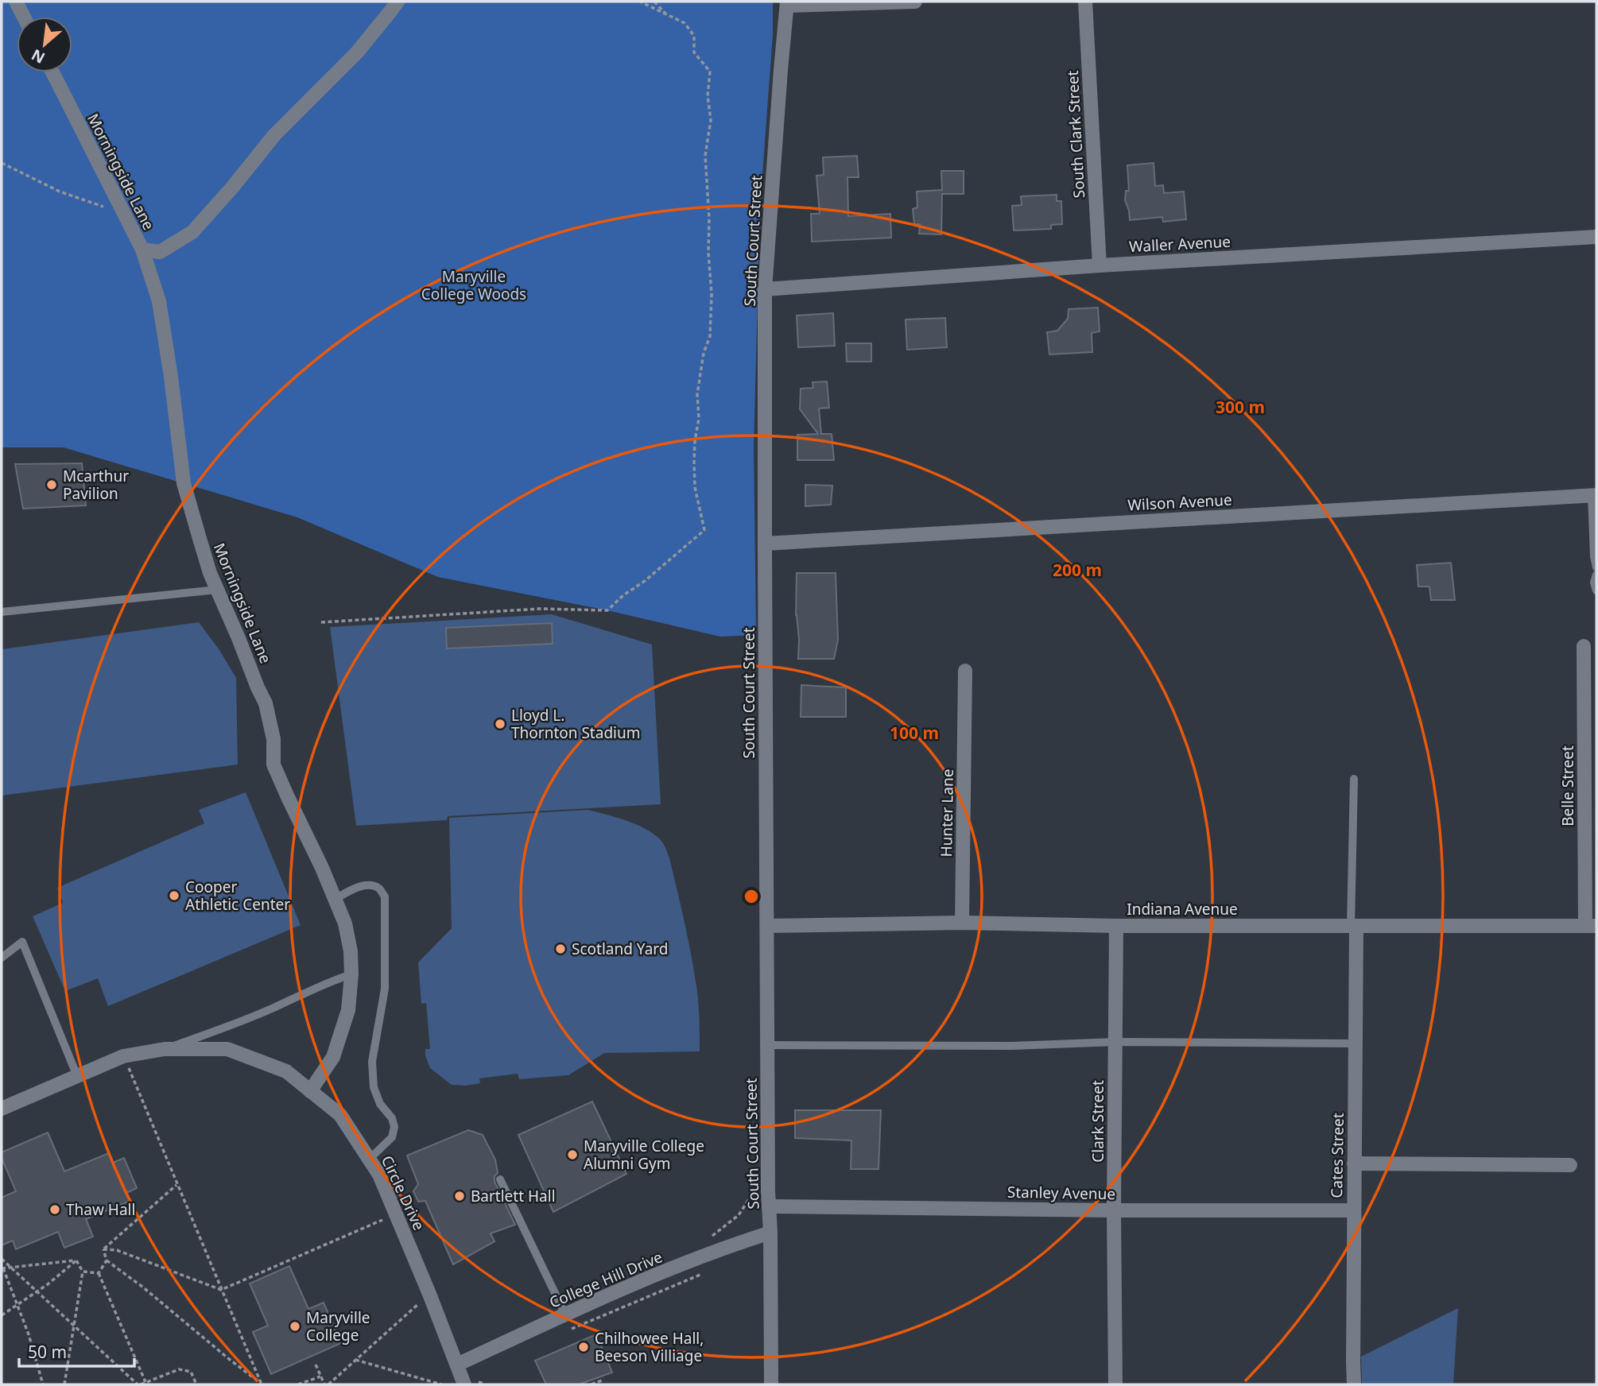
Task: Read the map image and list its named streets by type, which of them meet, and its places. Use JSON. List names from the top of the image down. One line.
{"streets":{"street":["South Clark Street","Morningside Lane","South Court Street","Waller Avenue","Wilson Avenue","Belle Street","Hunter Lane","Indiana Avenue","Clark Street","Cates Street","Circle Drive","Stanley Avenue","College Hill Drive"]},"crossings":[["South Clark Street","Waller Avenue"],["Morningside Lane","Circle Drive"],["South Court Street","Waller Avenue"],["South Court Street","Wilson Avenue"],["South Court Street","Indiana Avenue"],["South Court Street","Stanley Avenue"],["South Court Street","College Hill Drive"],["Belle Street","Indiana Avenue"],["Hunter Lane","Indiana Avenue"],["Indiana Avenue","Clark Street"],["Indiana Avenue","Cates Street"],["Clark Street","Stanley Avenue"],["Cates Street","Stanley Avenue"],["Circle Drive","College Hill Drive"]],"parks":["Maryville College Woods"],"places":["Mcarthur Pavilion","Lloyd L. Thornton Stadium","Cooper Athletic Center","Scotland Yard","Maryville College Alumni Gym","Bartlett Hall","Thaw Hall","Maryville College","Chilhowee Hall, Beeson Villiage"],"scale_bar":"50 m","north":"bottom left","rings":["300 m","200 m","100 m"]}
